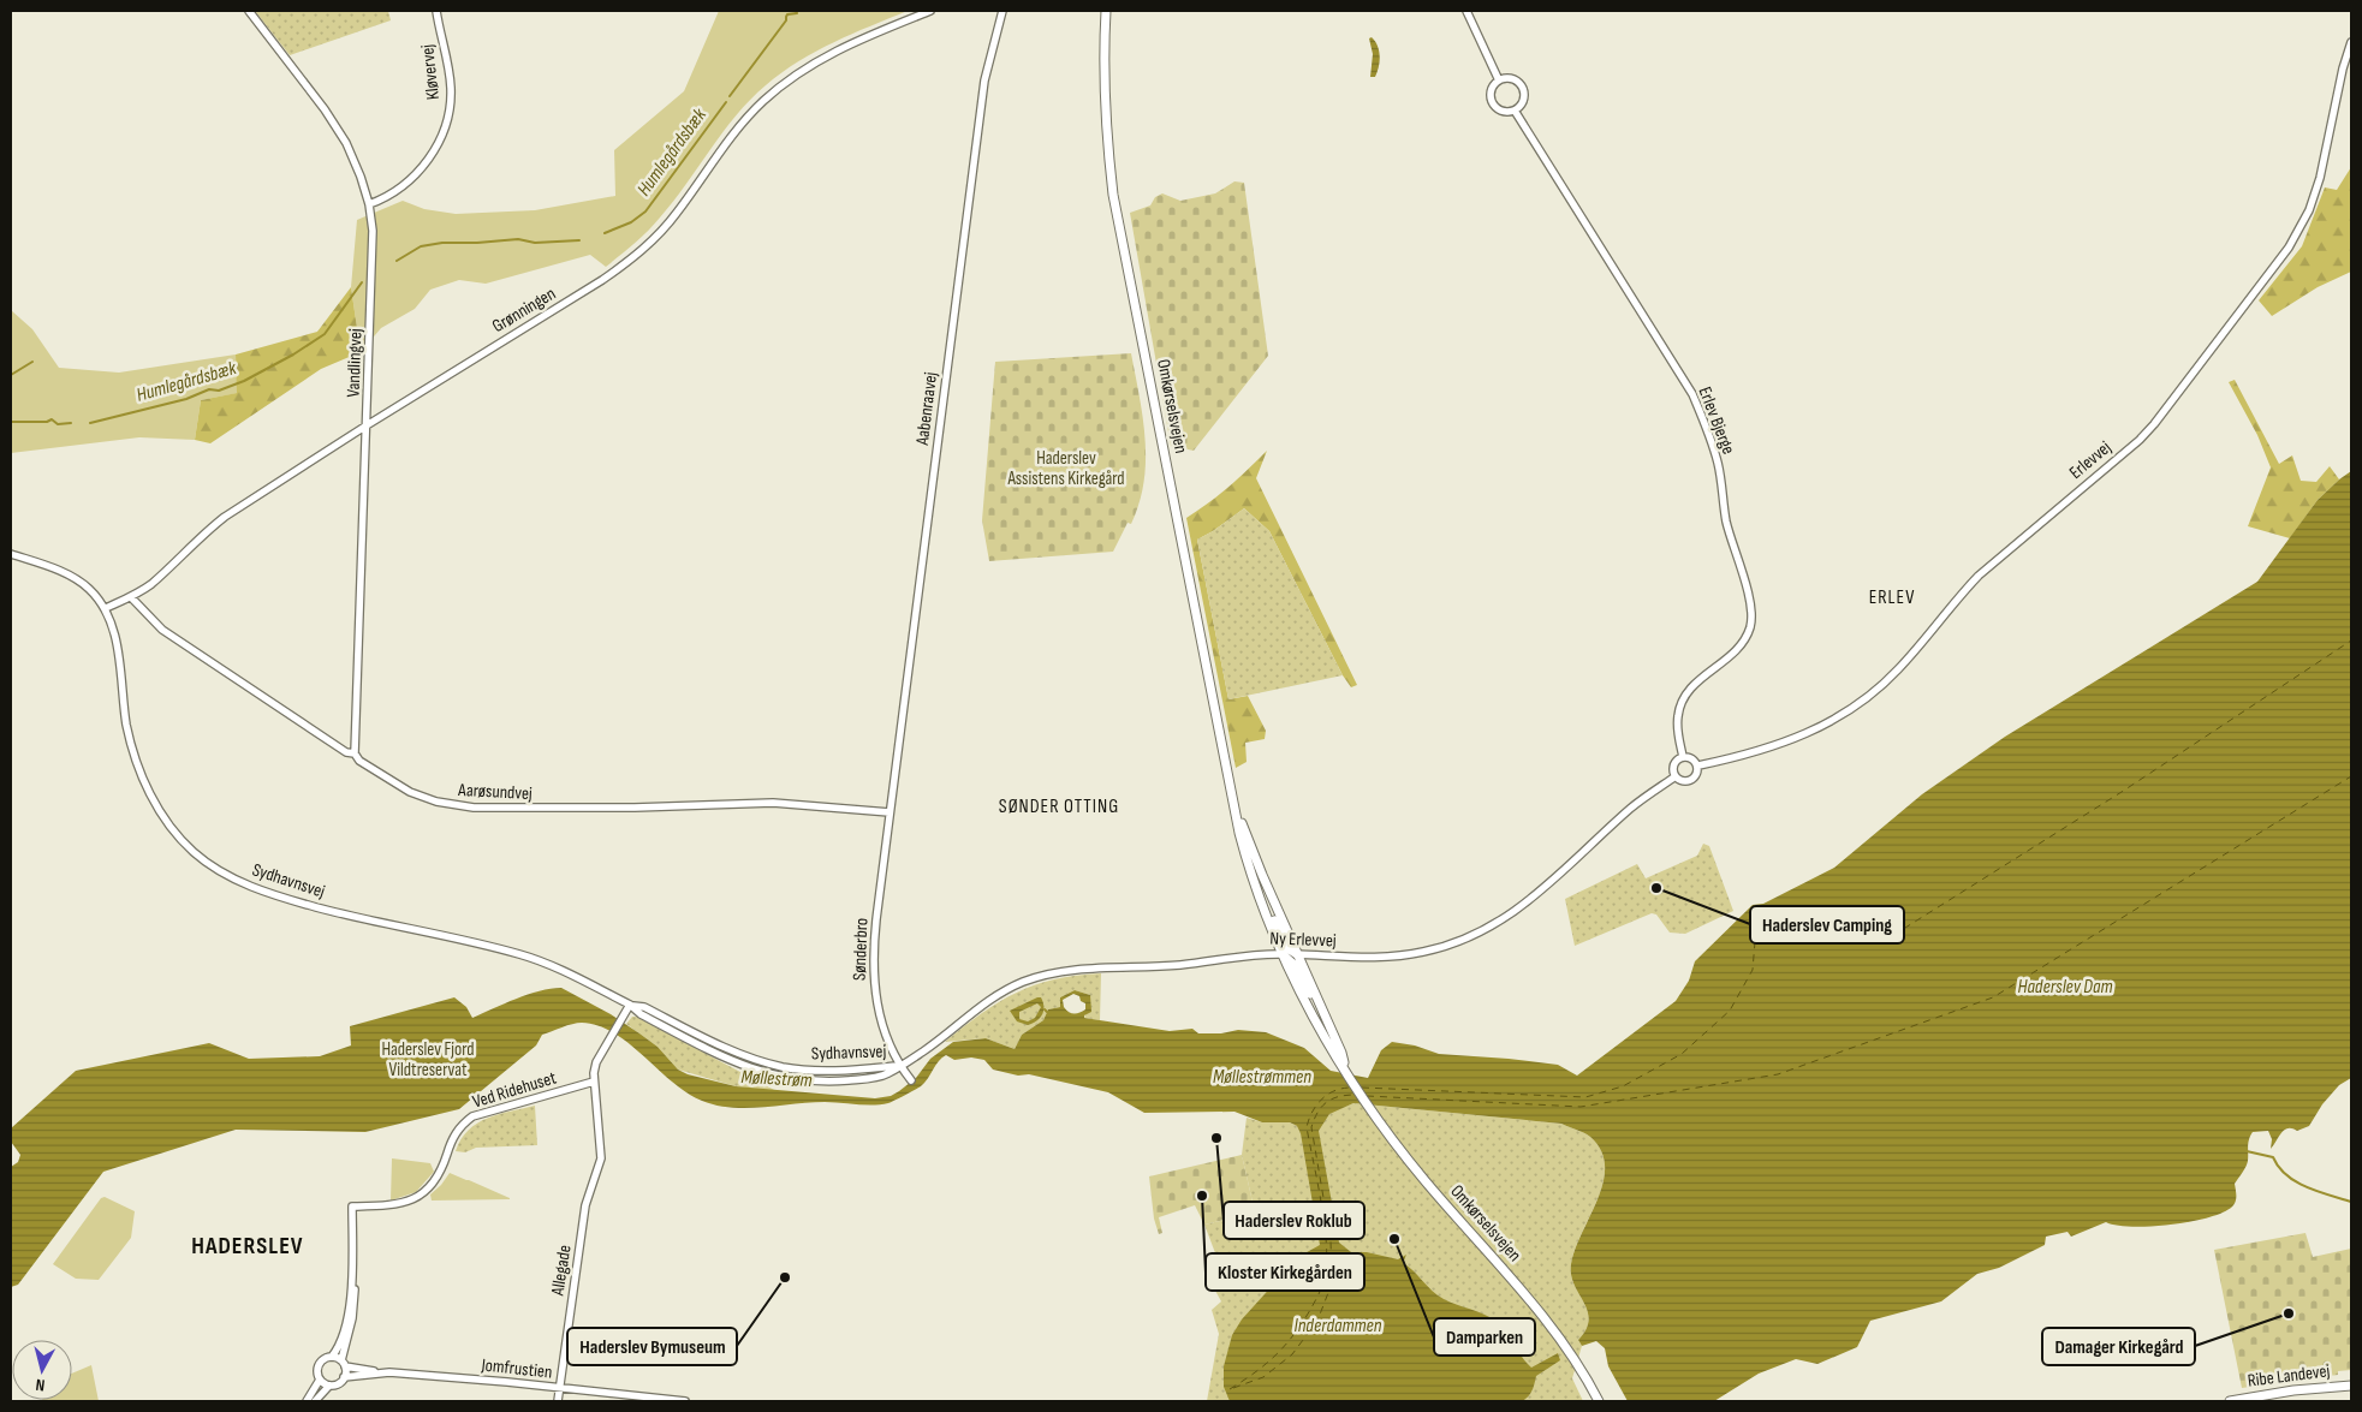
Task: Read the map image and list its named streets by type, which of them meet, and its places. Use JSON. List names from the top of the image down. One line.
{"streets":{"main road":["Omkørselsvejen","Ribe Landevej"],"street":["Kløvervej","Grønningen","Vandlingvej","Aabenraavej","Erlev Bjerge","Erlevvej","Aarøsundvej","Sydhavnsvej","Ny Erlevvej","Sønderbro","Ved Ridehuset","Allegade","Jomfrustien"]},"crossings":[["Kløvervej","Vandlingvej"],["Grønningen","Vandlingvej"],["Grønningen","Aarøsundvej"],["Grønningen","Sydhavnsvej"],["Vandlingvej","Aarøsundvej"],["Omkørselsvejen","Ny Erlevvej"],["Aabenraavej","Aarøsundvej"],["Aabenraavej","Sønderbro"],["Erlev Bjerge","Erlevvej"],["Erlev Bjerge","Ny Erlevvej"],["Erlevvej","Ny Erlevvej"],["Aarøsundvej","Sønderbro"],["Sydhavnsvej","Ny Erlevvej"],["Sydhavnsvej","Sønderbro"],["Ny Erlevvej","Sønderbro"],["Ved Ridehuset","Allegade"],["Allegade","Jomfrustien"]],"districts":["ERLEV","SØNDER OTTING","HADERSLEV"],"water":["Humlegårdsbæk","Haderslev Dam","Møllestrømmen","Møllestrøm","Inderdammen"],"parks":["Haderslev Assistens Kirkegård","Haderslev Fjord Vildtreservat"],"places":["Haderslev Camping","Haderslev Roklub","Kloster Kirkegården","Damparken","Haderslev Bymuseum","Damager Kirkegård"],"north":"bottom"}
